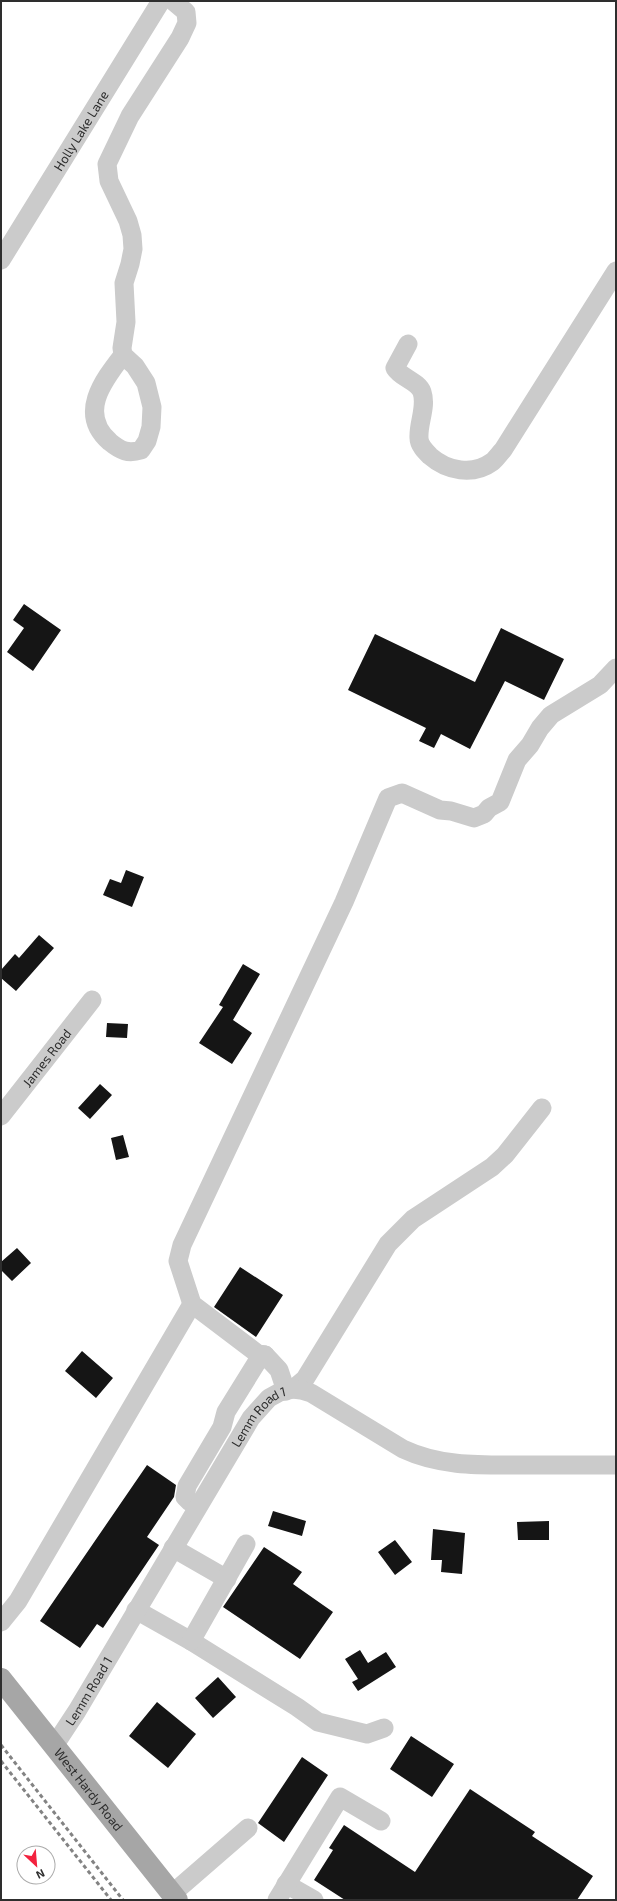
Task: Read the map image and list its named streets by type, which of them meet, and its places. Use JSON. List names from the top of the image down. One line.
{"streets":{"main road":["West Hardy Road"],"street":["Holly Lake Lane","James Road","Lemm Road 1"]},"crossings":[["Lemm Road 1","West Hardy Road"]],"north":"bottom right"}
